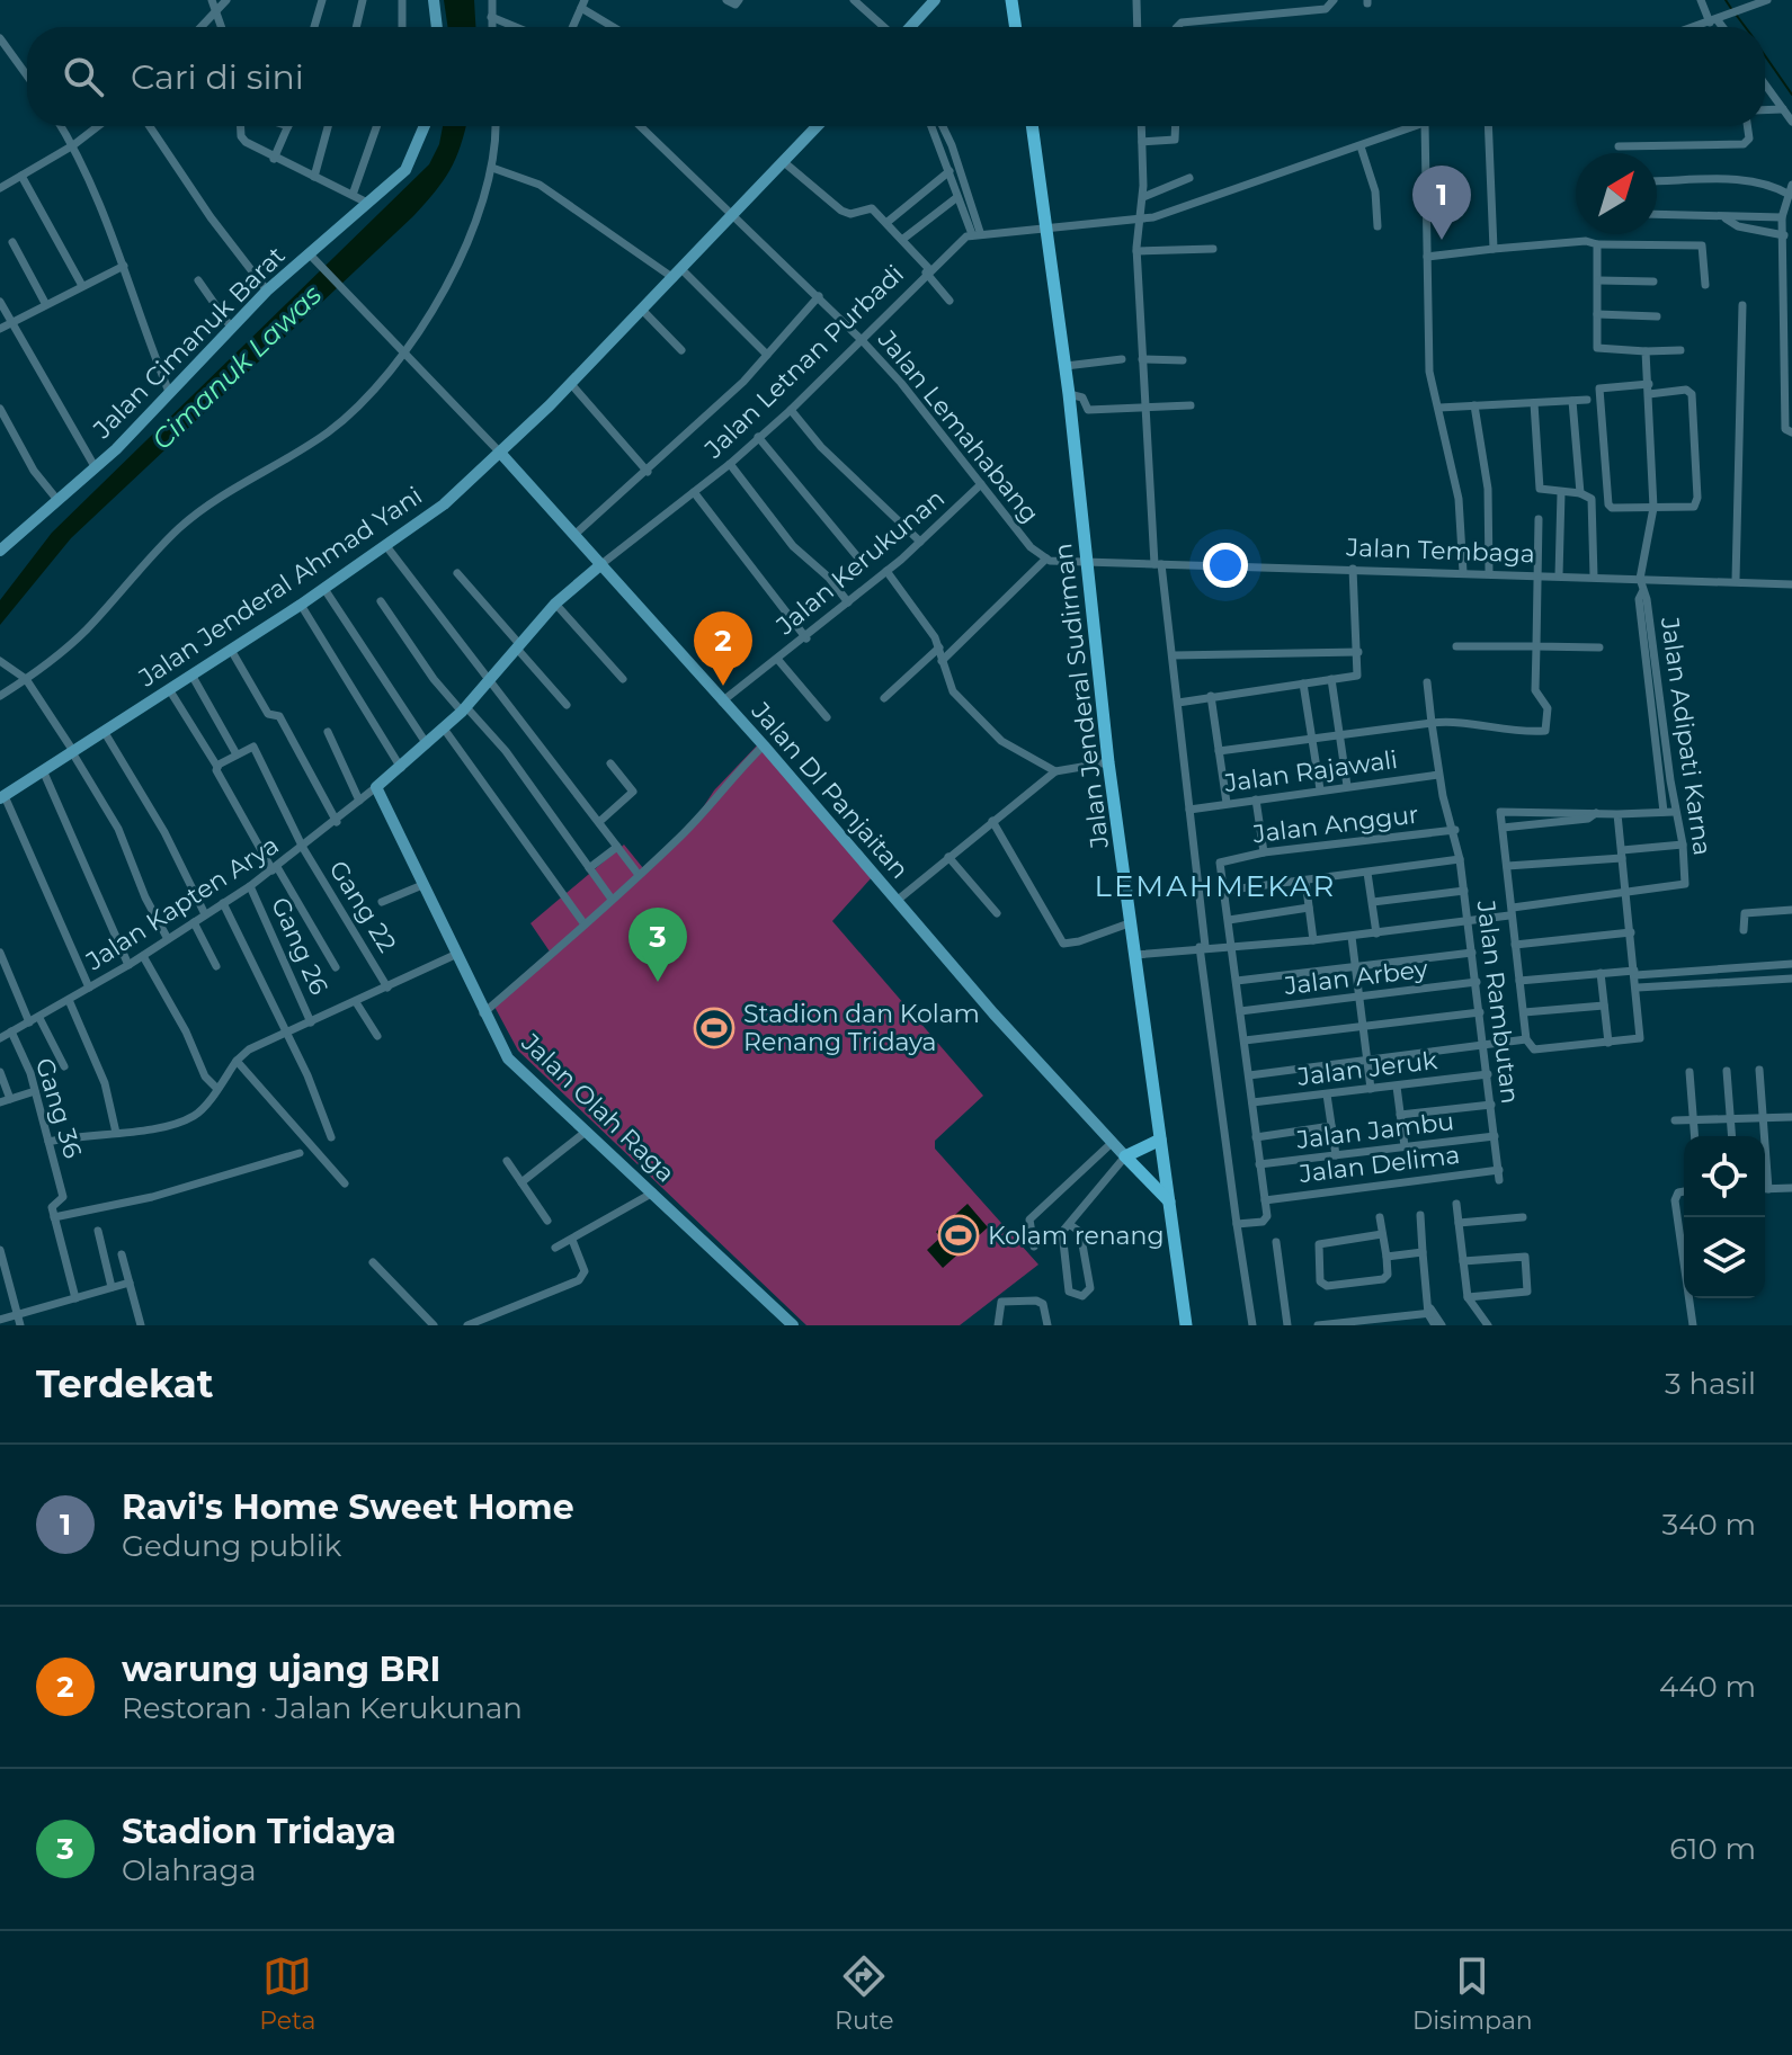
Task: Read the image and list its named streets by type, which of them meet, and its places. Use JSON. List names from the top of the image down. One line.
{"streets":{"main road":["Jalan Jenderal Sudirman"],"street":["Jalan Cimanuk Barat","Jalan Letnan Purbadi","Jalan Lemahabang","Jalan Tembaga","Jalan Kerukunan","Jalan Jenderal Ahmad Yani","Jalan Adipati Karna","Jalan Rajawali","Jalan DI Panjaitan","Jalan Anggur","Jalan Kapten Arya","Gang 22","Gang 26","Jalan Arbey","Jalan Rambutan","Jalan Jeruk","Gang 36","Jalan Olah Raga","Jalan Jambu","Jalan Delima"]},"crossings":[["Jalan Letnan Purbadi","Jalan Lemahabang"],["Jalan Letnan Purbadi","Jalan DI Panjaitan"],["Jalan Lemahabang","Jalan Kerukunan"],["Jalan Lemahabang","Jalan Jenderal Ahmad Yani"],["Jalan Tembaga","Jalan Jenderal Sudirman"],["Jalan Tembaga","Jalan Adipati Karna"],["Jalan Kerukunan","Jalan DI Panjaitan"],["Jalan Jenderal Ahmad Yani","Jalan DI Panjaitan"],["Jalan Rajawali","Jalan Rambutan"],["Jalan Anggur","Jalan Rambutan"],["Jalan Kapten Arya","Gang 22"],["Jalan Kapten Arya","Gang 26"],["Jalan Kapten Arya","Gang 36"],["Jalan Kapten Arya","Jalan Olah Raga"],["Jalan Arbey","Jalan Rambutan"],["Jalan Rambutan","Jalan Jeruk"],["Jalan Rambutan","Jalan Jambu"],["Jalan Rambutan","Jalan Delima"]],"districts":["LEMAHMEKAR"],"water":["Cimanuk Lawas"],"places":{"sports":["Stadion dan Kolam Renang Tridaya","Kolam renang"]},"north":"top right","page":{"search":"Cari di sini","pins":["1","2","3"],"heading":["Terdekat","3 hasil"],"list":[{"mark":"1","name":"Ravi's Home Sweet Home","note":"Gedung publik","value":"340 m"},{"mark":"2","name":"warung ujang BRI","note":"Restoran · Jalan Kerukunan","value":"440 m"},{"mark":"3","name":"Stadion Tridaya","note":"Olahraga","value":"610 m"}],"nav":["Peta","Rute","Disimpan"]}}
